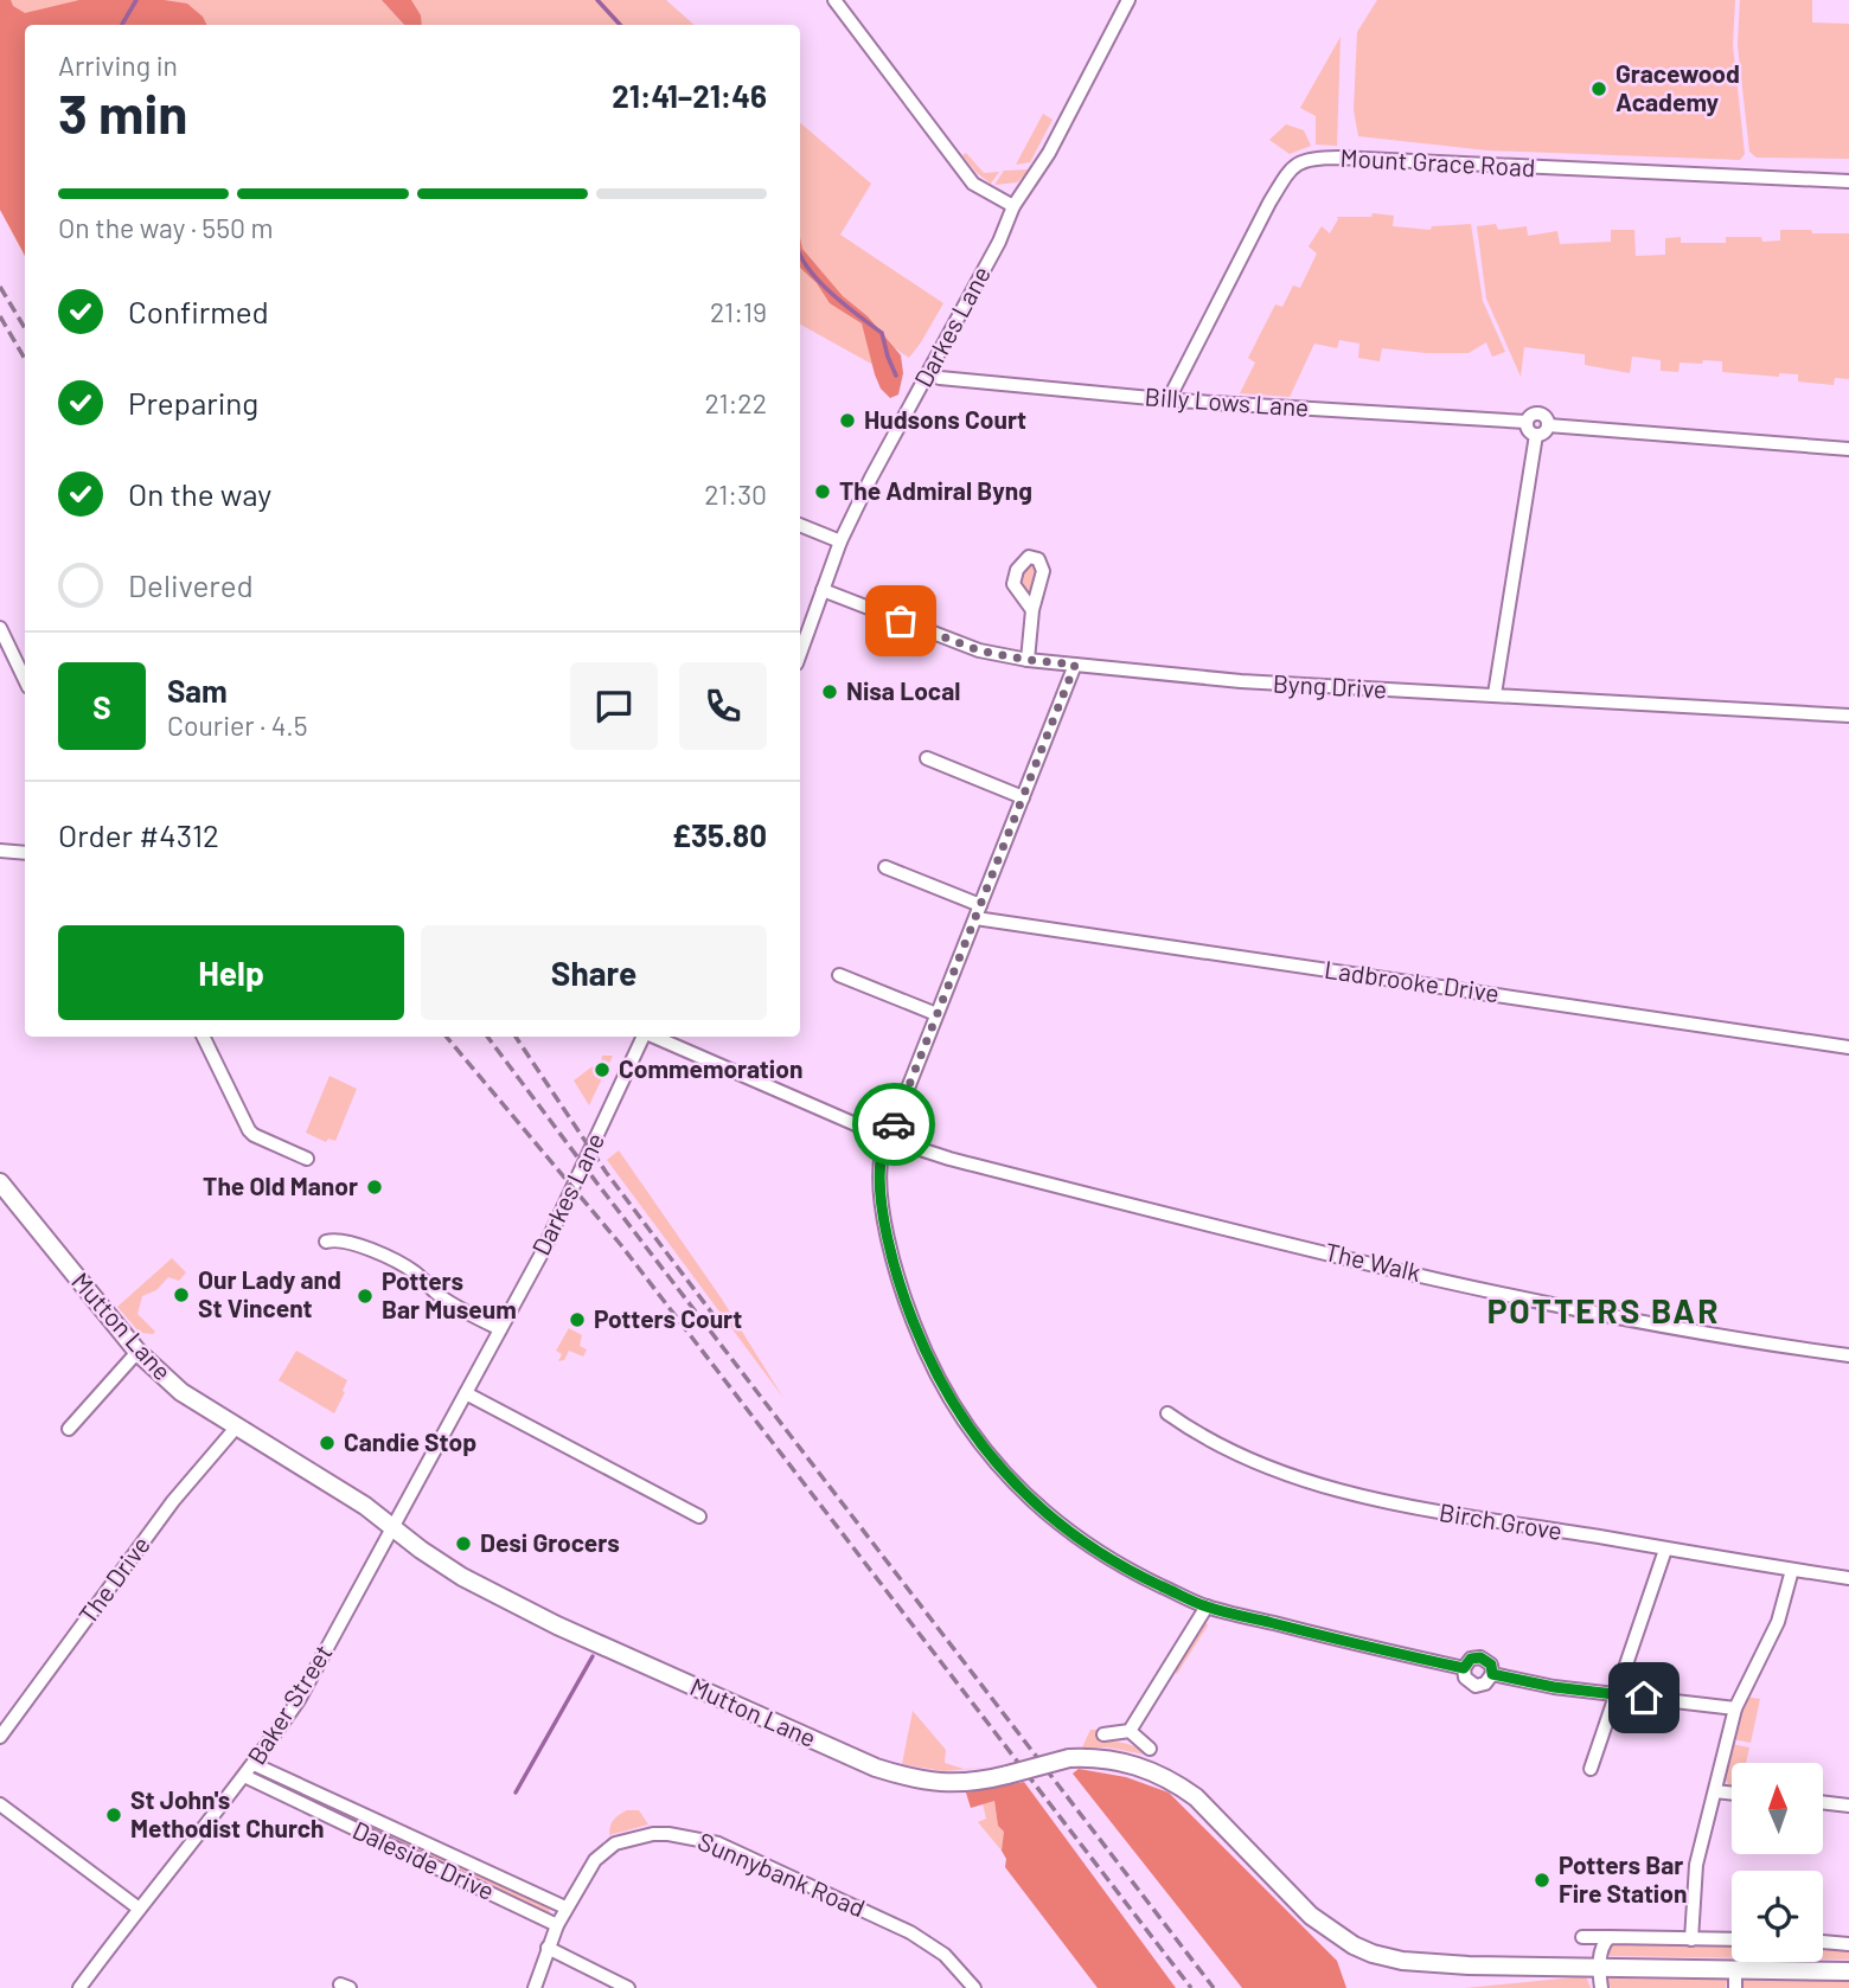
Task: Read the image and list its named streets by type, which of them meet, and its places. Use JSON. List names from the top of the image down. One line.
{"streets":{"main road":["Mutton Lane"],"street":["Mount Grace Road","Darkes Lane","Billy Lows Lane","Byng Drive","Ladbrooke Drive","The Walk","Birch Grove","The Drive","Baker Street","Daleside Drive","Sunnybank Road"]},"crossings":[["Mount Grace Road","Billy Lows Lane"],["Darkes Lane","Billy Lows Lane"],["Darkes Lane","Byng Drive"],["Darkes Lane","Mutton Lane"],["Darkes Lane","Baker Street"],["Mutton Lane","The Drive"],["Mutton Lane","Baker Street"],["Baker Street","Daleside Drive"],["Daleside Drive","Sunnybank Road"]],"districts":["POTTERS BAR"],"places":["Gracewood Academy","Hudsons Court","The Admiral Byng","Nisa Local","Commemoration","The Old Manor","Our Lady and St Vincent","Potters Bar Museum","Potters Court","Candie Stop","Desi Grocers","St John's Methodist Church","Potters Bar Fire Station"],"north":"top","page":{"heading":["3 min","Arriving in","21:41–21:46"],"panel":["Sam","Courier · 4.5","Order #4312","£35.80"],"bar":"On the way · 550 m","list":[["Confirmed","21:19"],["Preparing","21:22"],["On the way","21:30"],"Delivered"],"round":"S","buttons":["Help","Share"]}}
